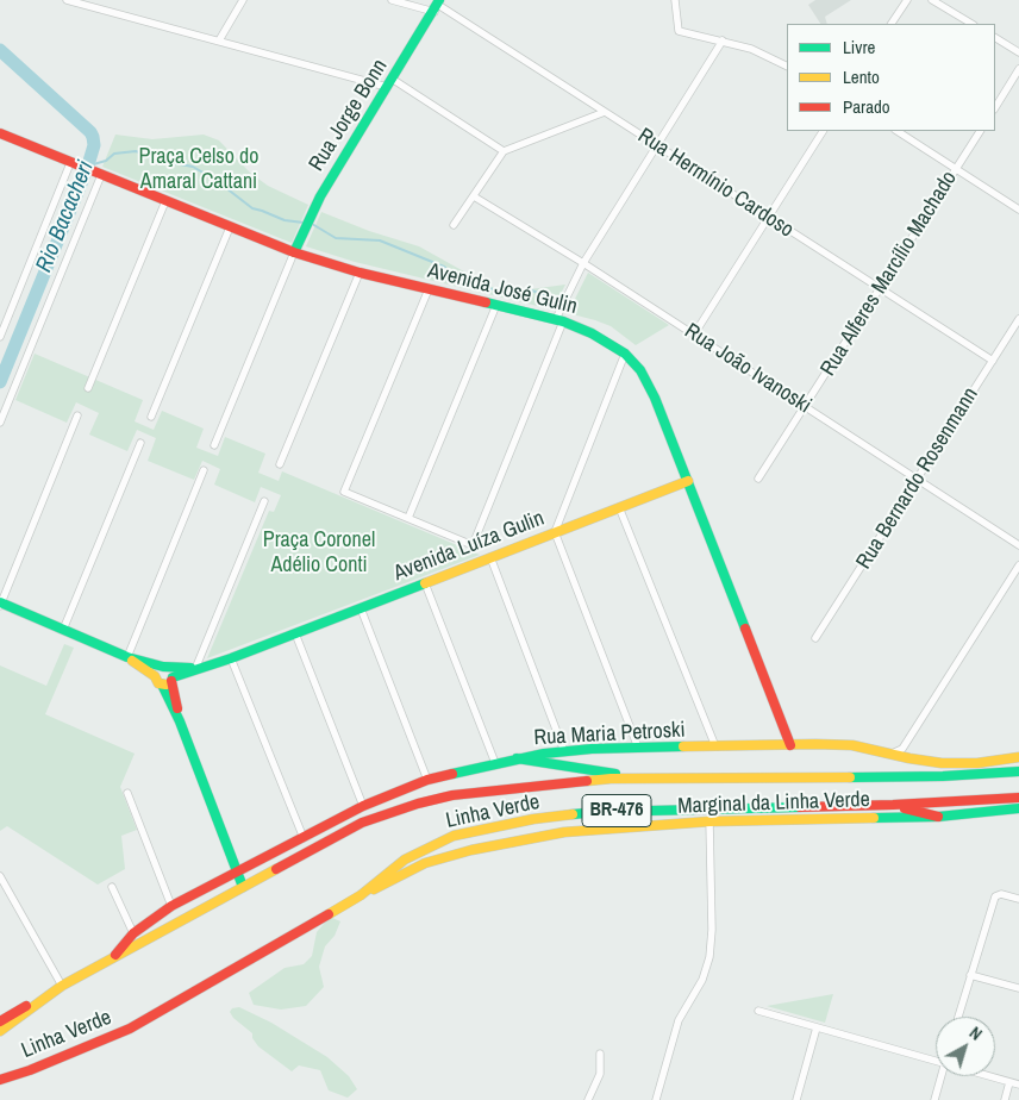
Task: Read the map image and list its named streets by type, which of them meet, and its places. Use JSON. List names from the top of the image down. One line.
{"streets":{"main road":["Rua Jorge Bonn","Avenida José Gulin","Avenida Luíza Gulin","Rua Maria Petroski","Marginal da Linha Verde","BR-476","Linha Verde"],"street":["Rua Hermínio Cardoso","Rua Alferes Marcílio Machado","Rua João Ivanoski","Rua Bernardo Rosenmann"]},"crossings":[["Rua Jorge Bonn","Rua Hermínio Cardoso"],["Rua Jorge Bonn","Avenida José Gulin"],["Rua Hermínio Cardoso","Rua Alferes Marcílio Machado"],["Rua Hermínio Cardoso","Rua Bernardo Rosenmann"],["Rua Alferes Marcílio Machado","Rua João Ivanoski"],["Avenida José Gulin","Avenida Luíza Gulin"],["Avenida José Gulin","Rua Maria Petroski"],["Rua João Ivanoski","Rua Bernardo Rosenmann"],["Rua Maria Petroski","Linha Verde"],["Marginal da Linha Verde","Linha Verde"]],"water":["Rio Bacacheri"],"parks":["Praça Celso do Amaral Cattani","Praça Coronel Adélio Conti"],"legend":["Livre","Lento","Parado"],"north":"top right"}
